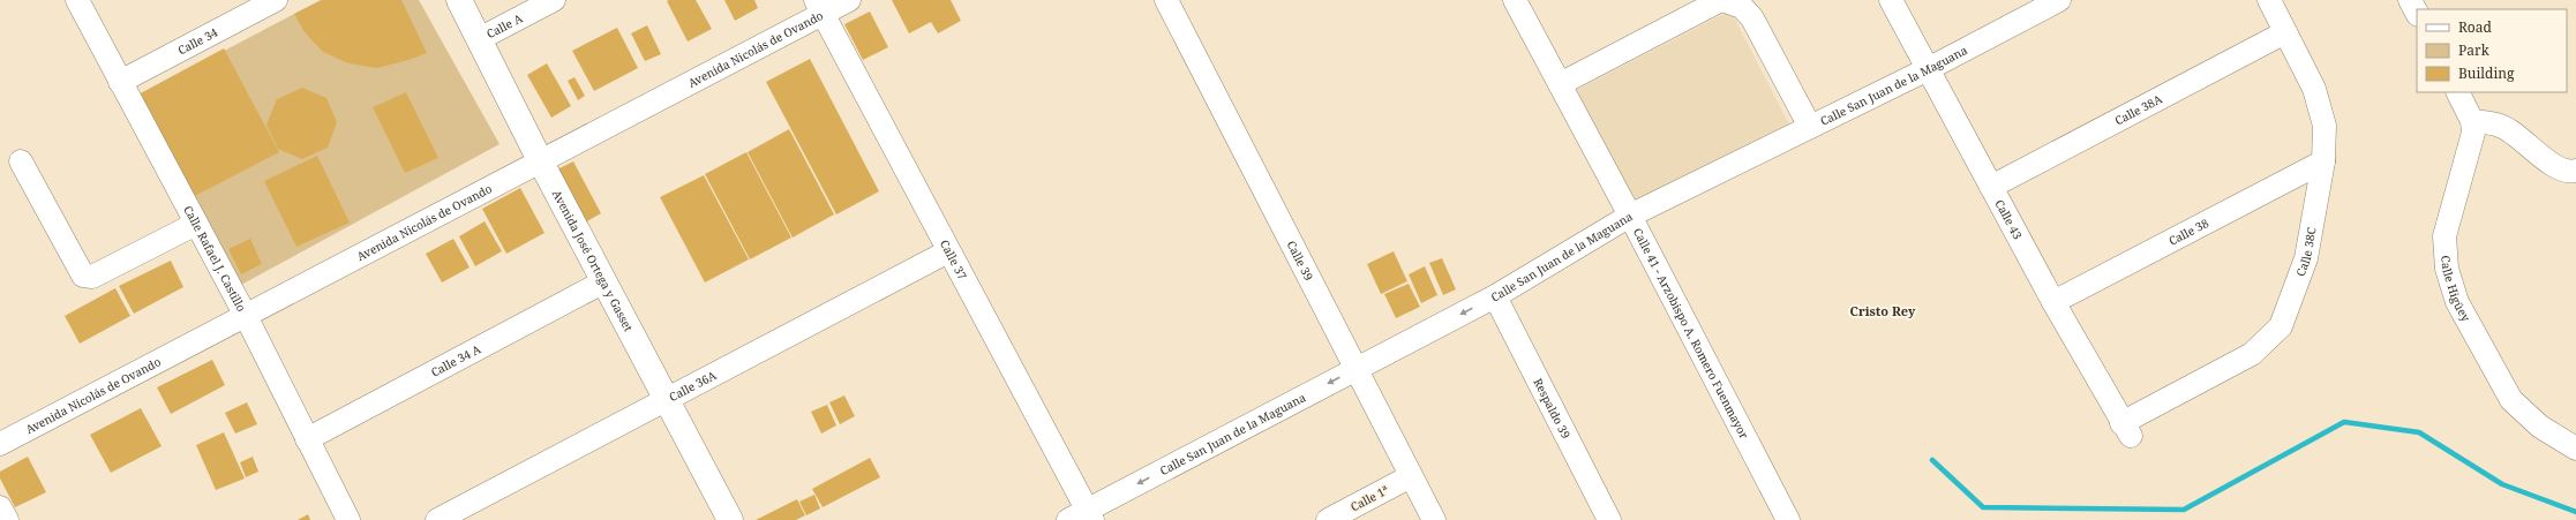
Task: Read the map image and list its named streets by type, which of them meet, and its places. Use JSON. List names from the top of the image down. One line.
{"streets":{"main road":["Avenida José Ortega y Gasset"],"street":["Calle A","Calle 34","Avenida Nicolás de Ovando","Calle San Juan de la Maguana","Calle 38A","Calle 43","Calle 38","Calle 38C","Calle Rafael J. Castillo","Calle 37","Calle 39","Calle Higüey","Calle 41 - Arzobispo A. Romero Fuenmayor","Calle 34 A","Calle 36A","Respaldo 39","Calle 1ª"]},"crossings":[["Calle A","Avenida José Ortega y Gasset"],["Calle 34","Calle Rafael J. Castillo"],["Avenida Nicolás de Ovando","Calle Rafael J. Castillo"],["Avenida Nicolás de Ovando","Avenida José Ortega y Gasset"],["Avenida Nicolás de Ovando","Calle 37"],["Calle San Juan de la Maguana","Calle 43"],["Calle San Juan de la Maguana","Calle 37"],["Calle San Juan de la Maguana","Calle 39"],["Calle San Juan de la Maguana","Calle 41 - Arzobispo A. Romero Fuenmayor"],["Calle San Juan de la Maguana","Respaldo 39"],["Calle 38A","Calle 43"],["Calle 38A","Calle 38C"],["Calle 43","Calle 38"],["Calle 43","Calle 38C"],["Calle 38","Calle 38C"],["Calle Rafael J. Castillo","Calle 34 A"],["Avenida José Ortega y Gasset","Calle 34 A"],["Avenida José Ortega y Gasset","Calle 36A"],["Calle 37","Calle 36A"],["Calle 39","Calle 1ª"]],"one_way":["Calle San Juan de la Maguana"],"districts":["Cristo Rey"],"legend":["Road","Park","Building"]}
